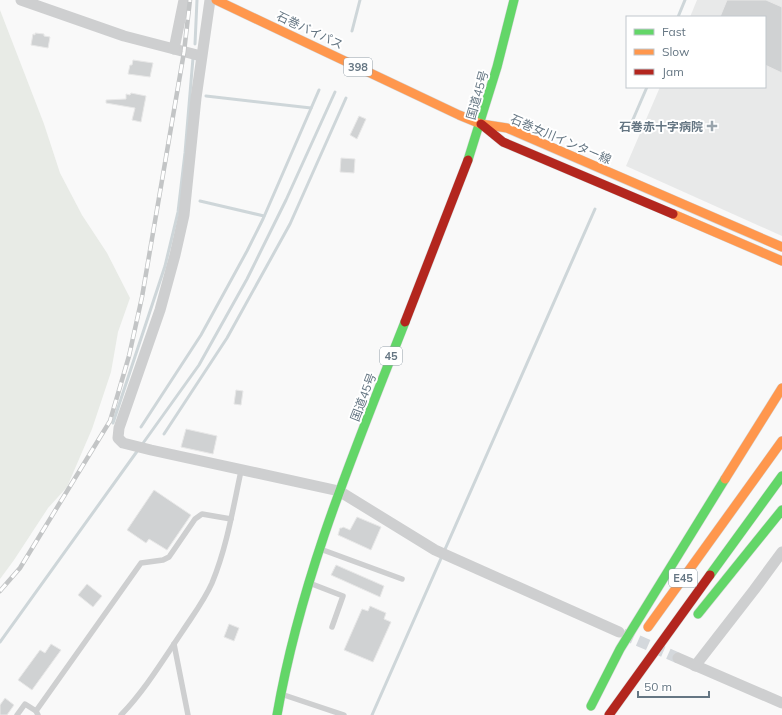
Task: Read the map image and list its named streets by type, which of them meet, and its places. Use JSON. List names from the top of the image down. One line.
{"streets":{"main road":["石巻バイパス","398","国道45号","石巻女川インター線","45","E45"]},"crossings":[["石巻バイパス","国道45号"],["石巻バイパス","石巻女川インター線"],["国道45号","石巻女川インター線"]],"places":{"health":["石巻赤十字病院"]},"legend":["Fast","Slow","Jam"],"scale_bar":"50 m"}
